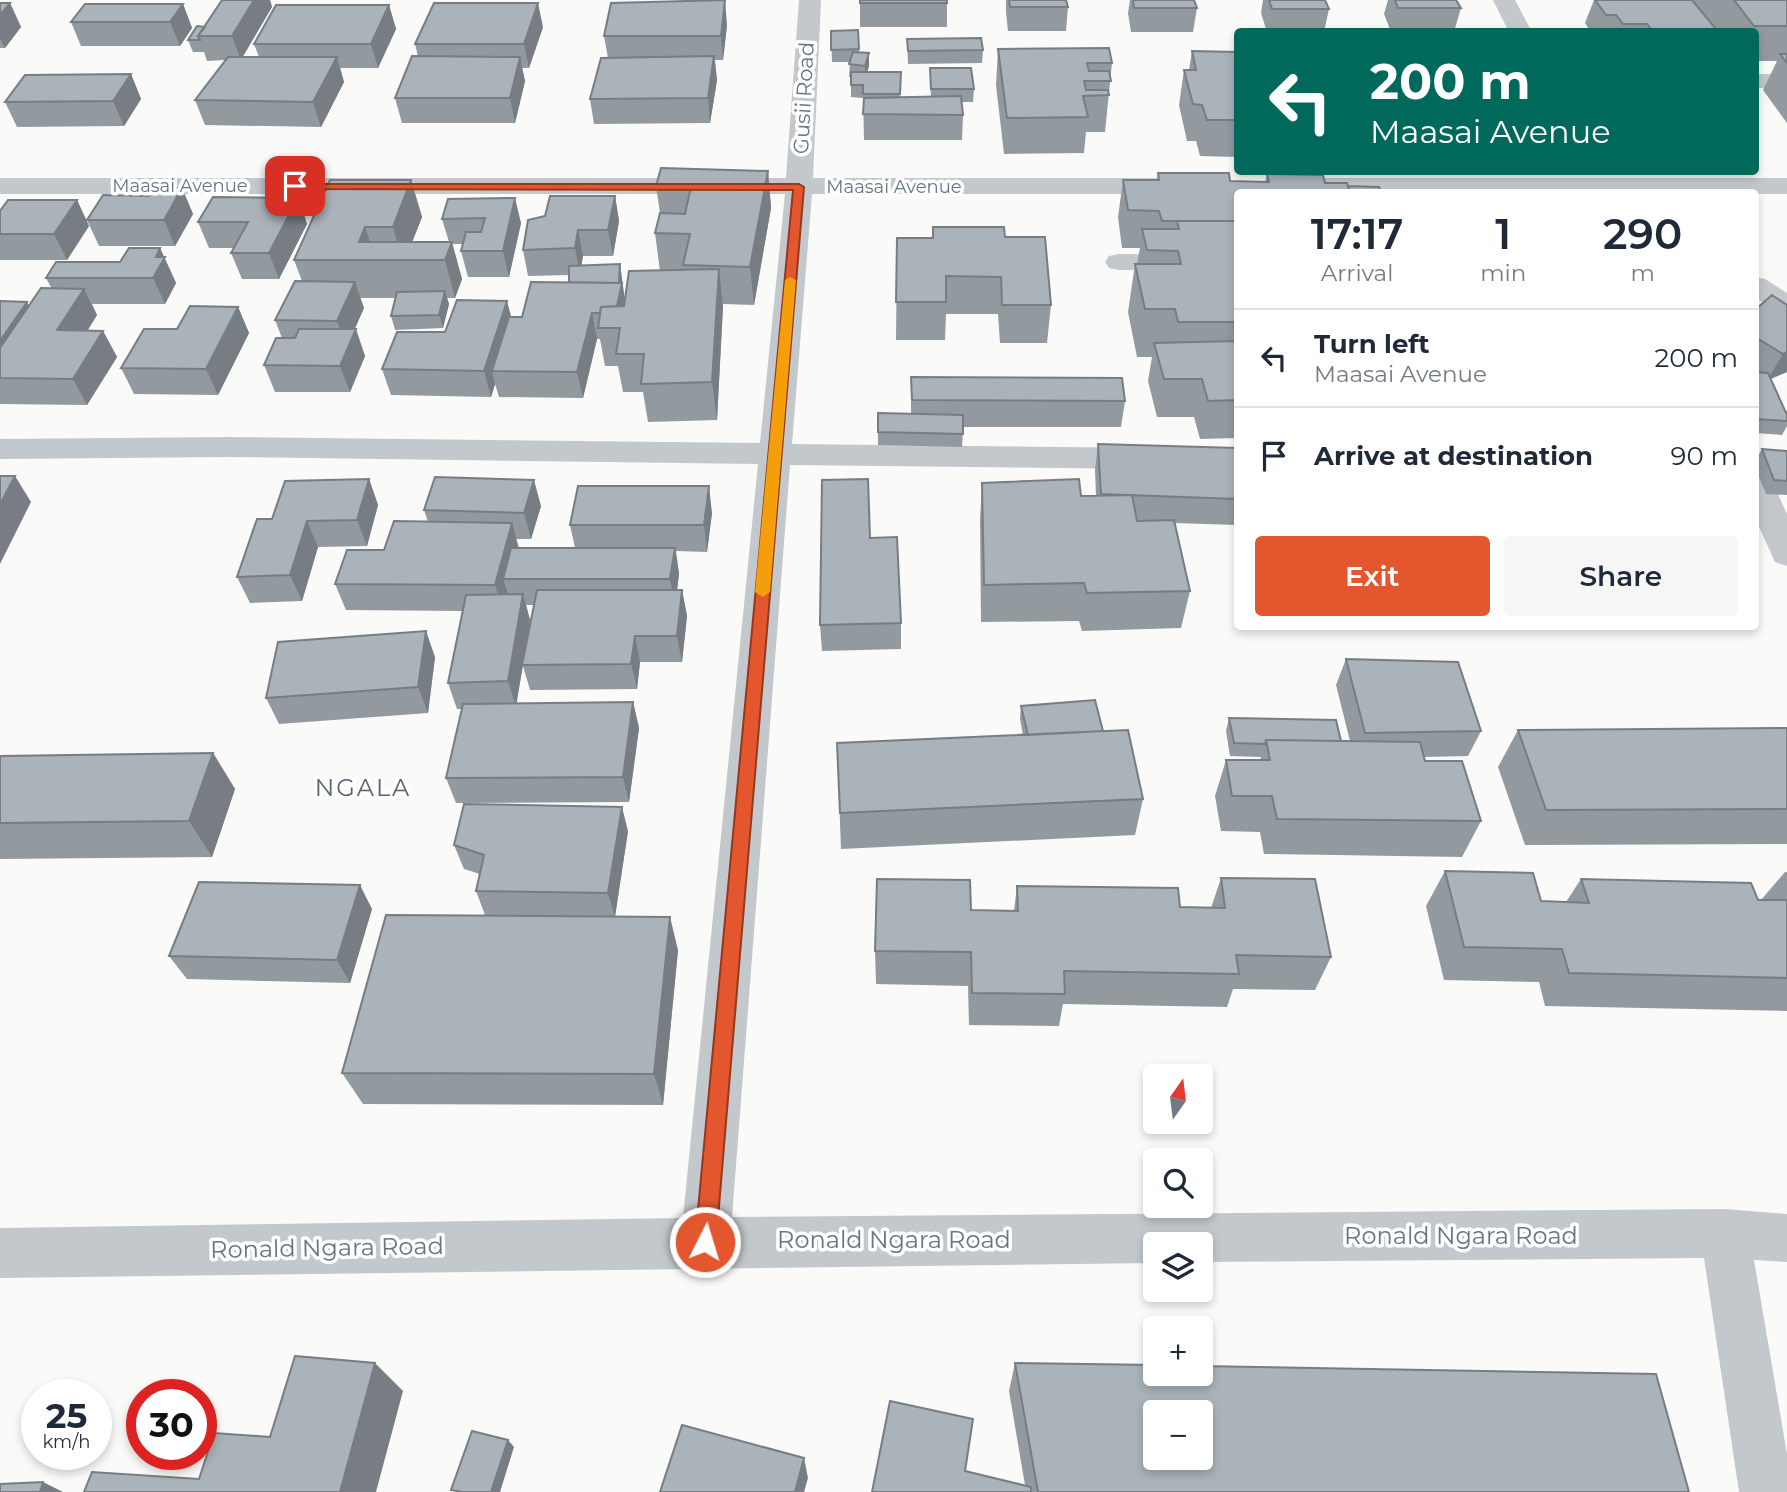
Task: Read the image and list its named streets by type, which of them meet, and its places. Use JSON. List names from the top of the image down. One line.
{"streets":{"street":["Gusii Road","Maasai Avenue","Ronald Ngara Road"]},"crossings":[["Gusii Road","Maasai Avenue"],["Gusii Road","Ronald Ngara Road"]],"districts":["NGALA"],"north":"top","page":{"turn":["200 m","Maasai Avenue"],"eta":["17:17","Arrival","1","min","290","m"],"list":[{"name":"Turn left","note":"Maasai Avenue","value":"200 m"},{"name":"Arrive at destination","value":"90 m"}],"buttons":["Exit","Share"],"map_buttons":["+","−"],"speed":"25 km/h","limit":"30"}}
